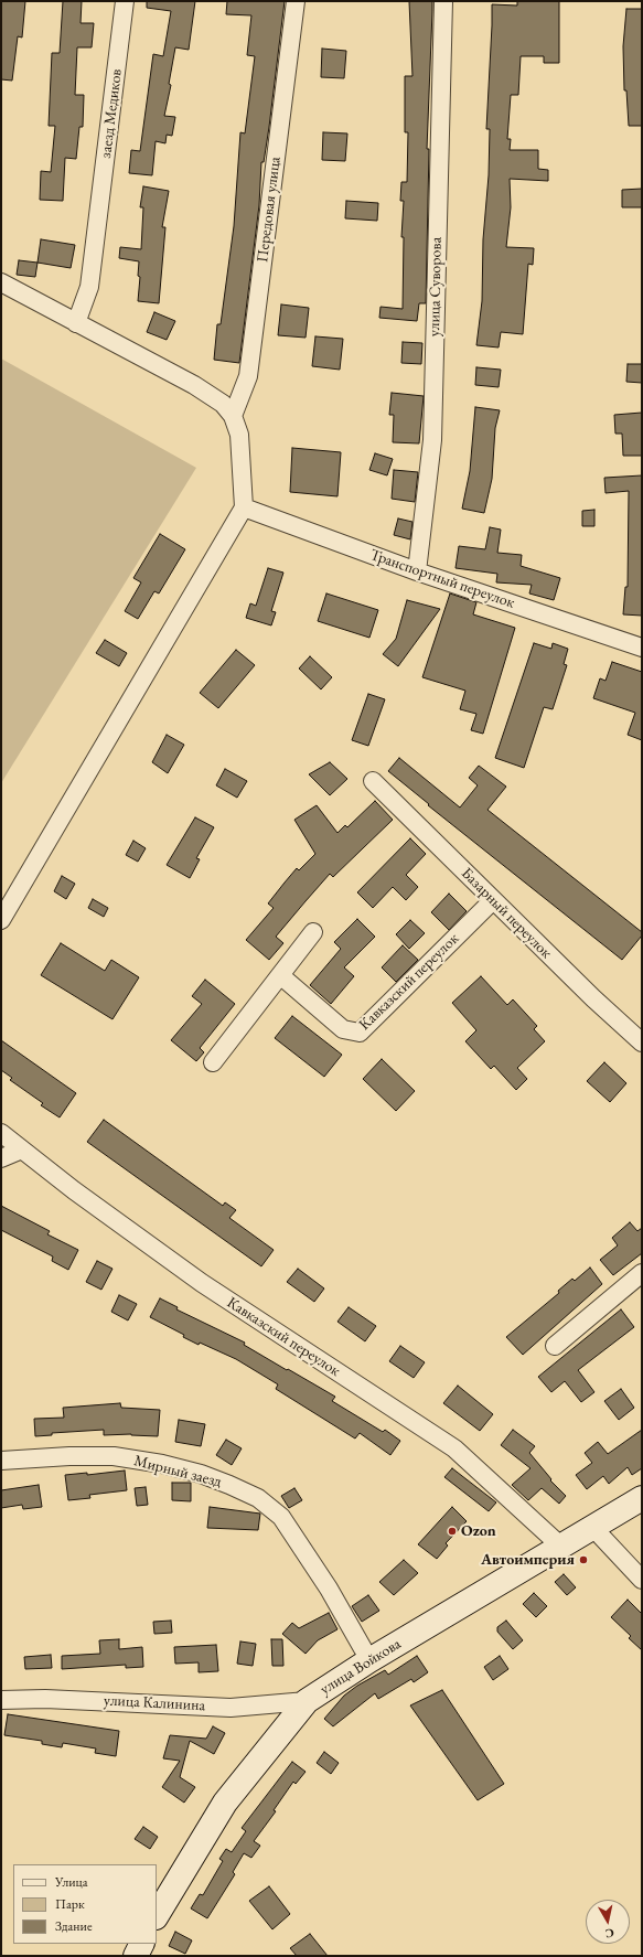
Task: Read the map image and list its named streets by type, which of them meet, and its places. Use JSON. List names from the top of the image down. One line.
{"streets":{"street":["заезд Медиков","Передовая улица","улица Суворова","Транспортный переулок","Базарный переулок","Кавказский переулок","Мирный заезд","улица Войкова","улица Калинина"]},"crossings":[["улица Суворова","Транспортный переулок"],["Базарный переулок","Кавказский переулок"],["Кавказский переулок","улица Войкова"],["Мирный заезд","улица Войкова"],["улица Войкова","улица Калинина"]],"places":["Ozon","Автоимперия"],"legend":["Улица","Парк","Здание"],"north":"bottom"}
